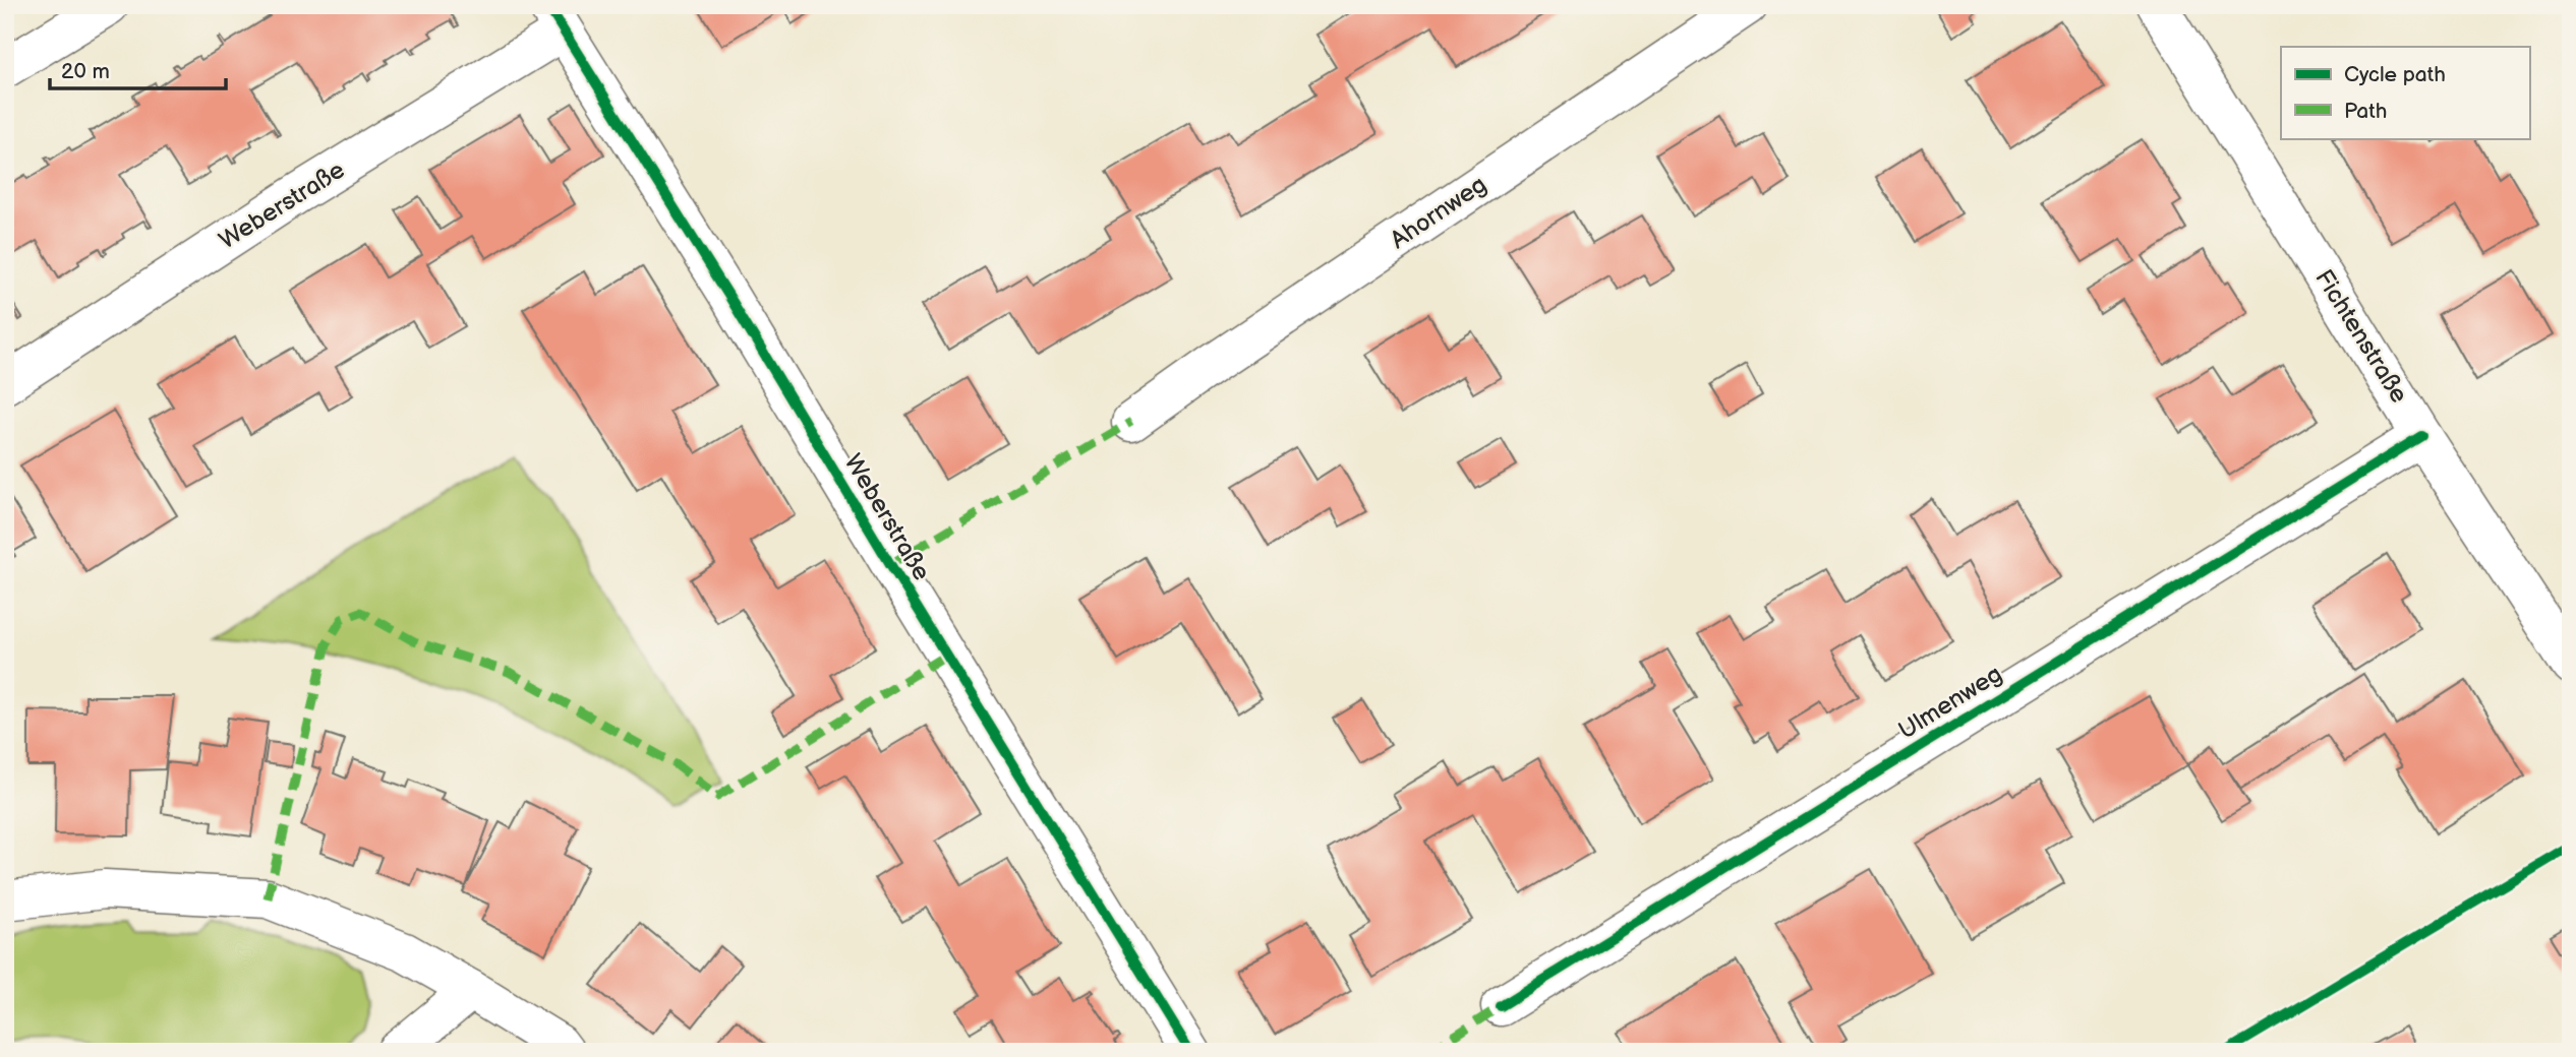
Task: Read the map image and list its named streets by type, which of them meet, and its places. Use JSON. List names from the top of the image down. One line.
{"streets":{"street":["Weberstraße","Ahornweg","Fichtenstraße","Ulmenweg"]},"crossings":[["Fichtenstraße","Ulmenweg"]],"legend":["Cycle path","Path"],"scale_bar":"20 m"}
